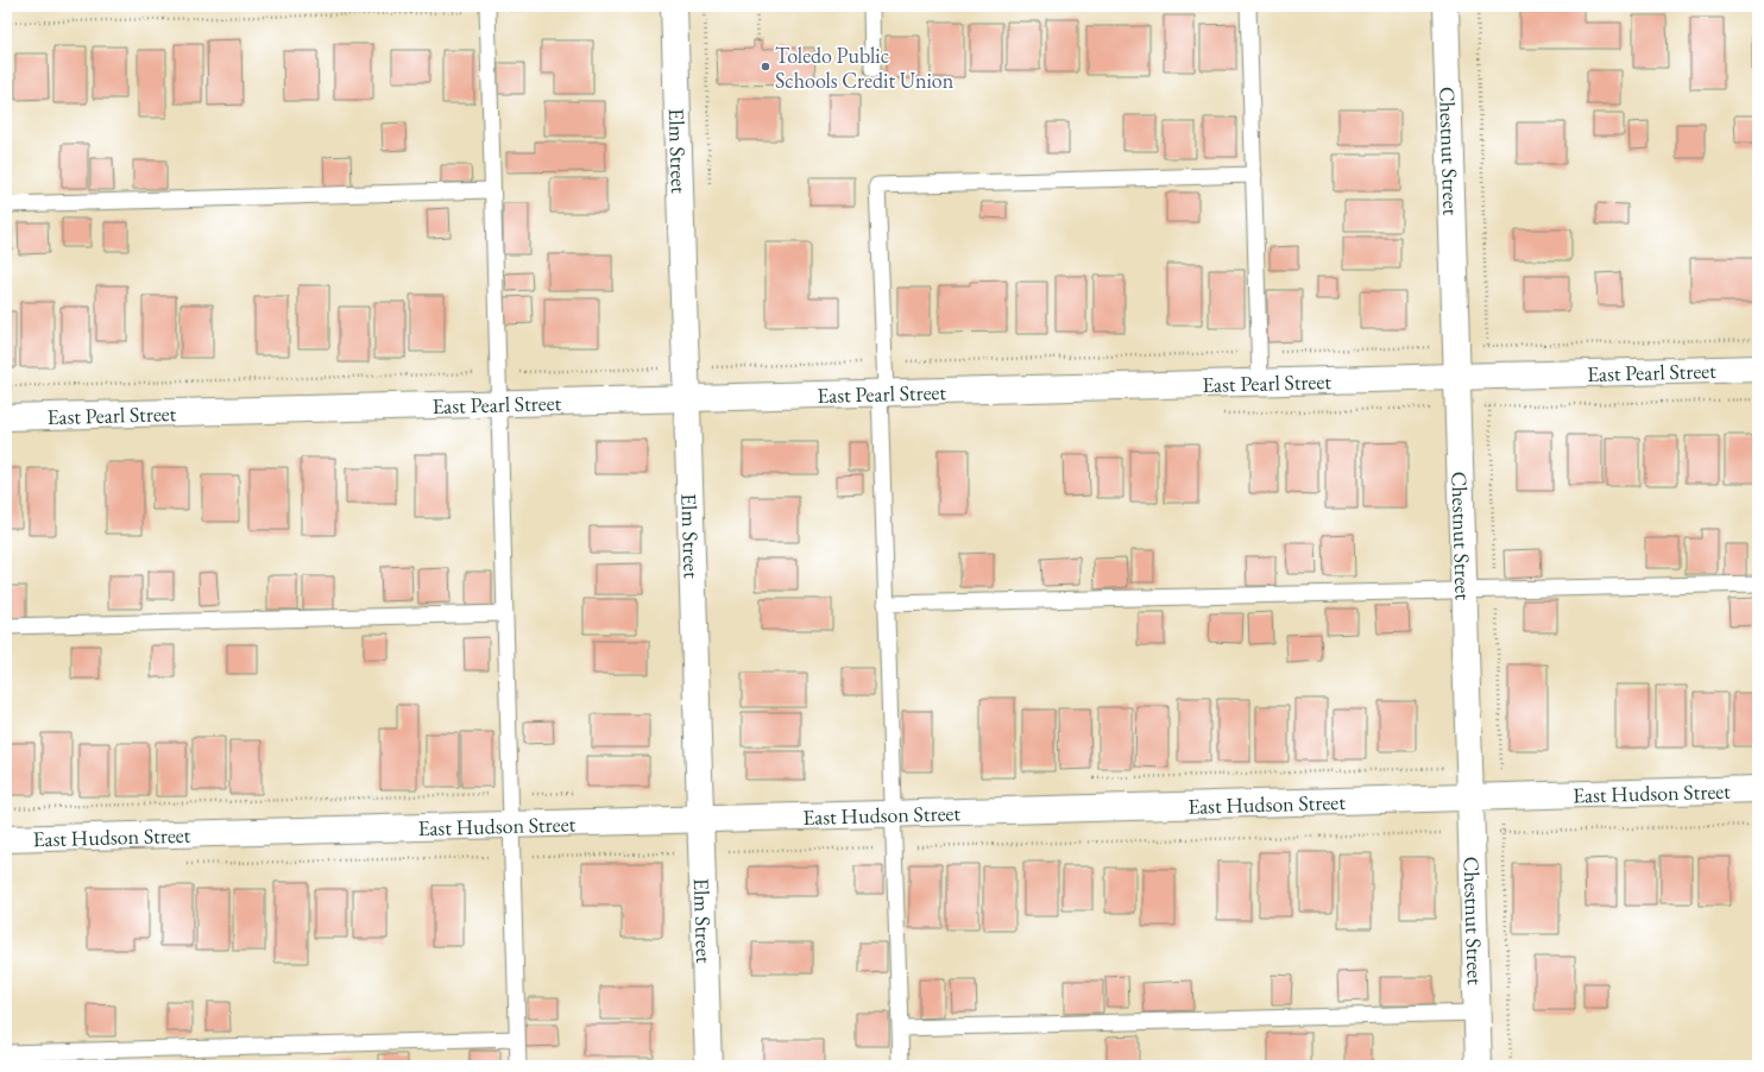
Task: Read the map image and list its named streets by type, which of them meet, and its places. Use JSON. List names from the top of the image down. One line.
{"streets":{"street":["Elm Street","Chestnut Street","East Pearl Street","East Hudson Street"]},"crossings":[["Elm Street","East Pearl Street"],["Elm Street","East Hudson Street"],["Chestnut Street","East Pearl Street"],["Chestnut Street","East Hudson Street"]],"places":["Toledo Public Schools Credit Union"]}
